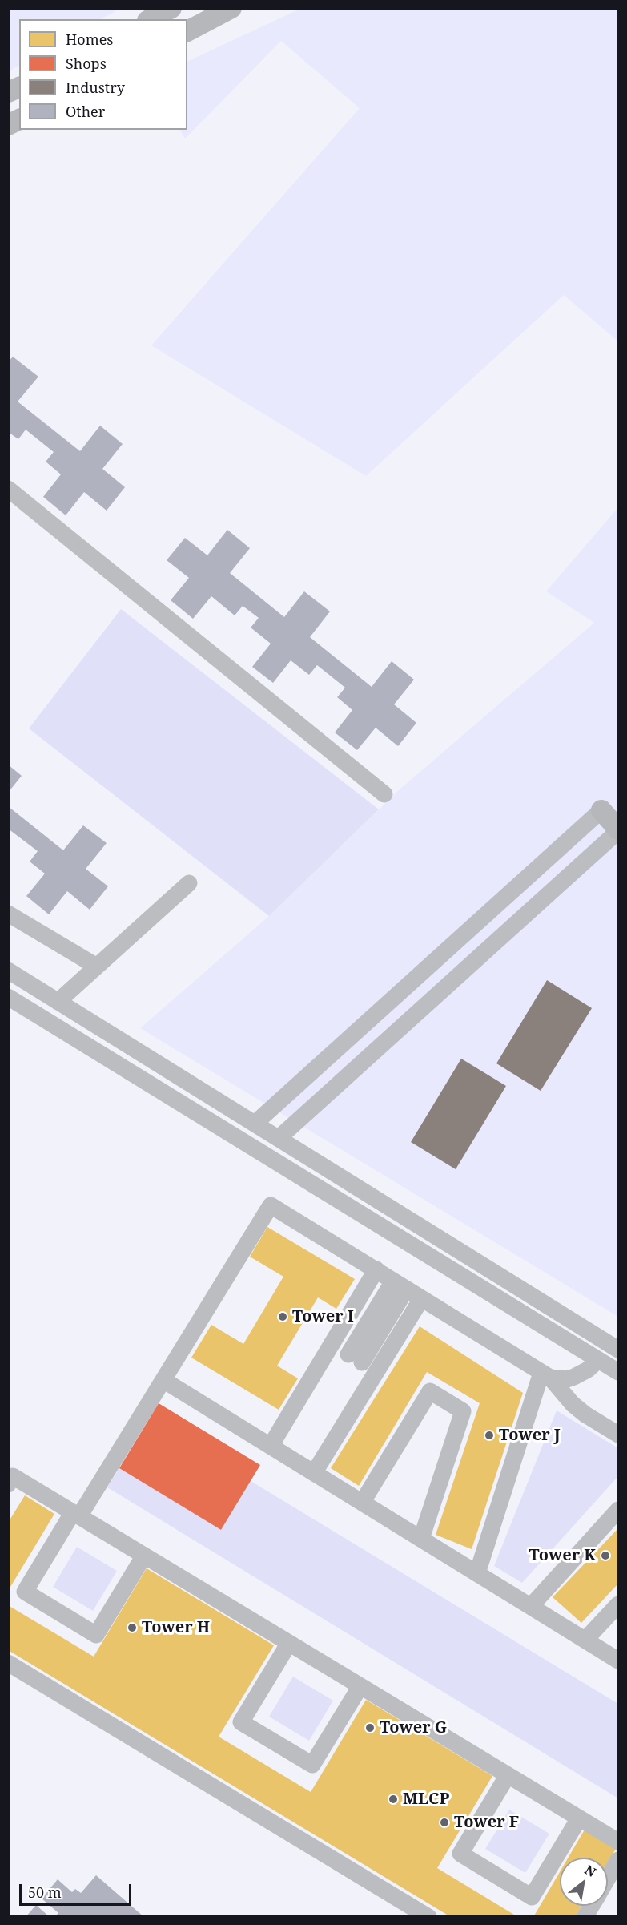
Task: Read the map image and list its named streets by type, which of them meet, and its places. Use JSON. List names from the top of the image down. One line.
{"places":["Tower I","Tower J","Tower K","Tower H","Tower G","MLCP","Tower F"],"legend":["Homes","Shops","Industry","Other"],"scale_bar":"50 m","north":"top right"}
